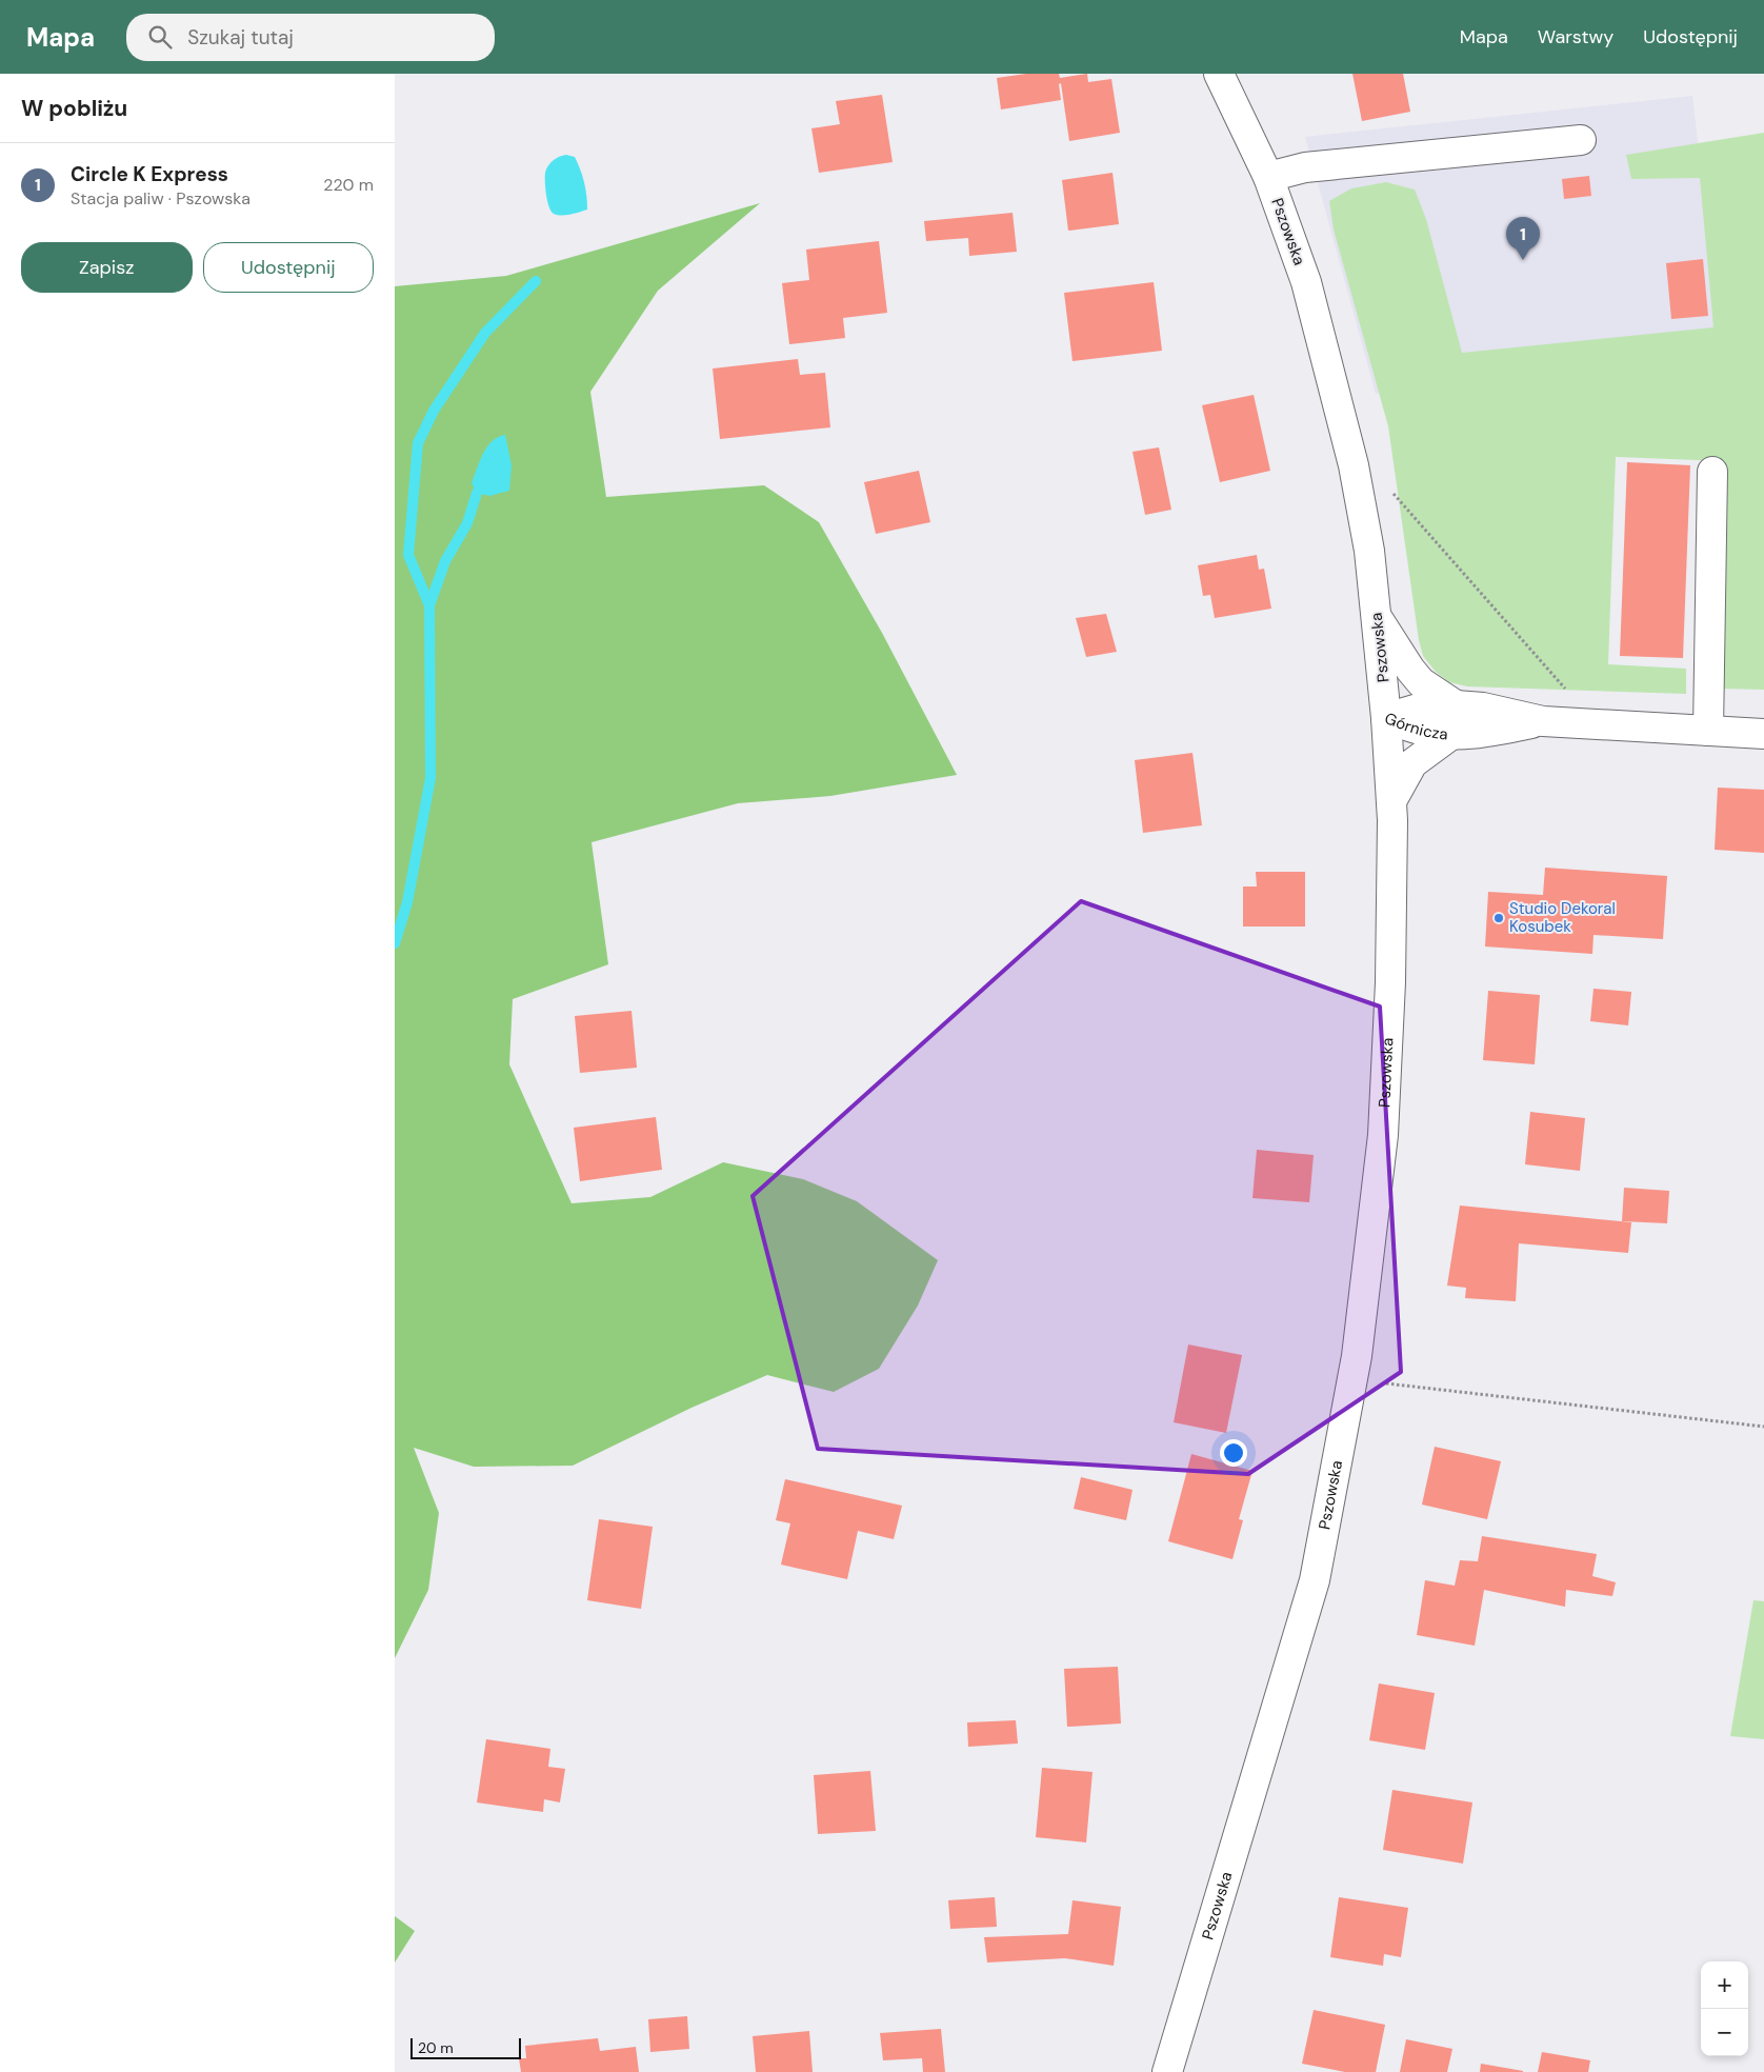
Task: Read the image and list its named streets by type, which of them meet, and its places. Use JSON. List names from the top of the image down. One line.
{"streets":{"main road":["Pszowska","Górnicza"]},"crossings":[["Pszowska","Górnicza"]],"places":["Studio Dekoral Kosubek"],"scale_bar":"20 m","page":{"header":"Mapa","search":"Szukaj tutaj","nav":["Mapa","Warstwy","Udostępnij"],"heading":"W pobliżu","list":[{"mark":"1","name":"Circle K Express","note":"Stacja paliw · Pszowska","value":"220 m"}],"pins":"1","buttons":["Zapisz","Udostępnij"],"map_buttons":["+","−"],"scale":"20 m"}}
